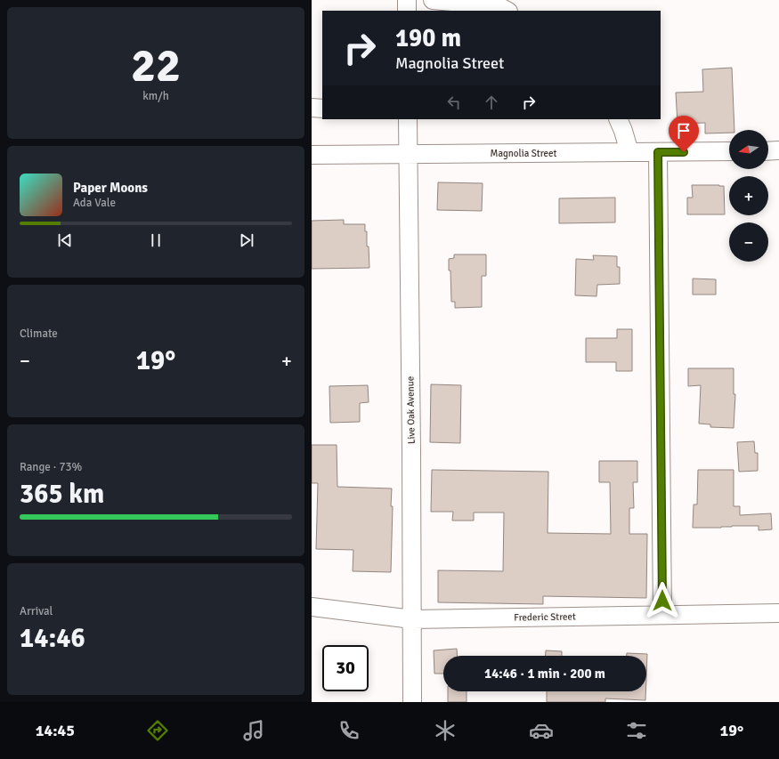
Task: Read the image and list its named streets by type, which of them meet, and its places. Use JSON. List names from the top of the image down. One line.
{"streets":{"street":["Magnolia Street","Live Oak Avenue","Frederic Street"]},"crossings":[["Magnolia Street","Live Oak Avenue"],["Live Oak Avenue","Frederic Street"]],"north":"left","page":{"tile":[["22","km/h"],"Climate",["Range · 73%","365 km"],["Arrival","14:46"]],"turn":["190 m","Magnolia Street"],"map_buttons":["+","−"],"song":["Paper Moons","Ada Vale"],"heat":["−","19°","+"],"limit":"30","trip":"14:46 · 1 min · 200 m","tabs":["14:45","19°"]}}
